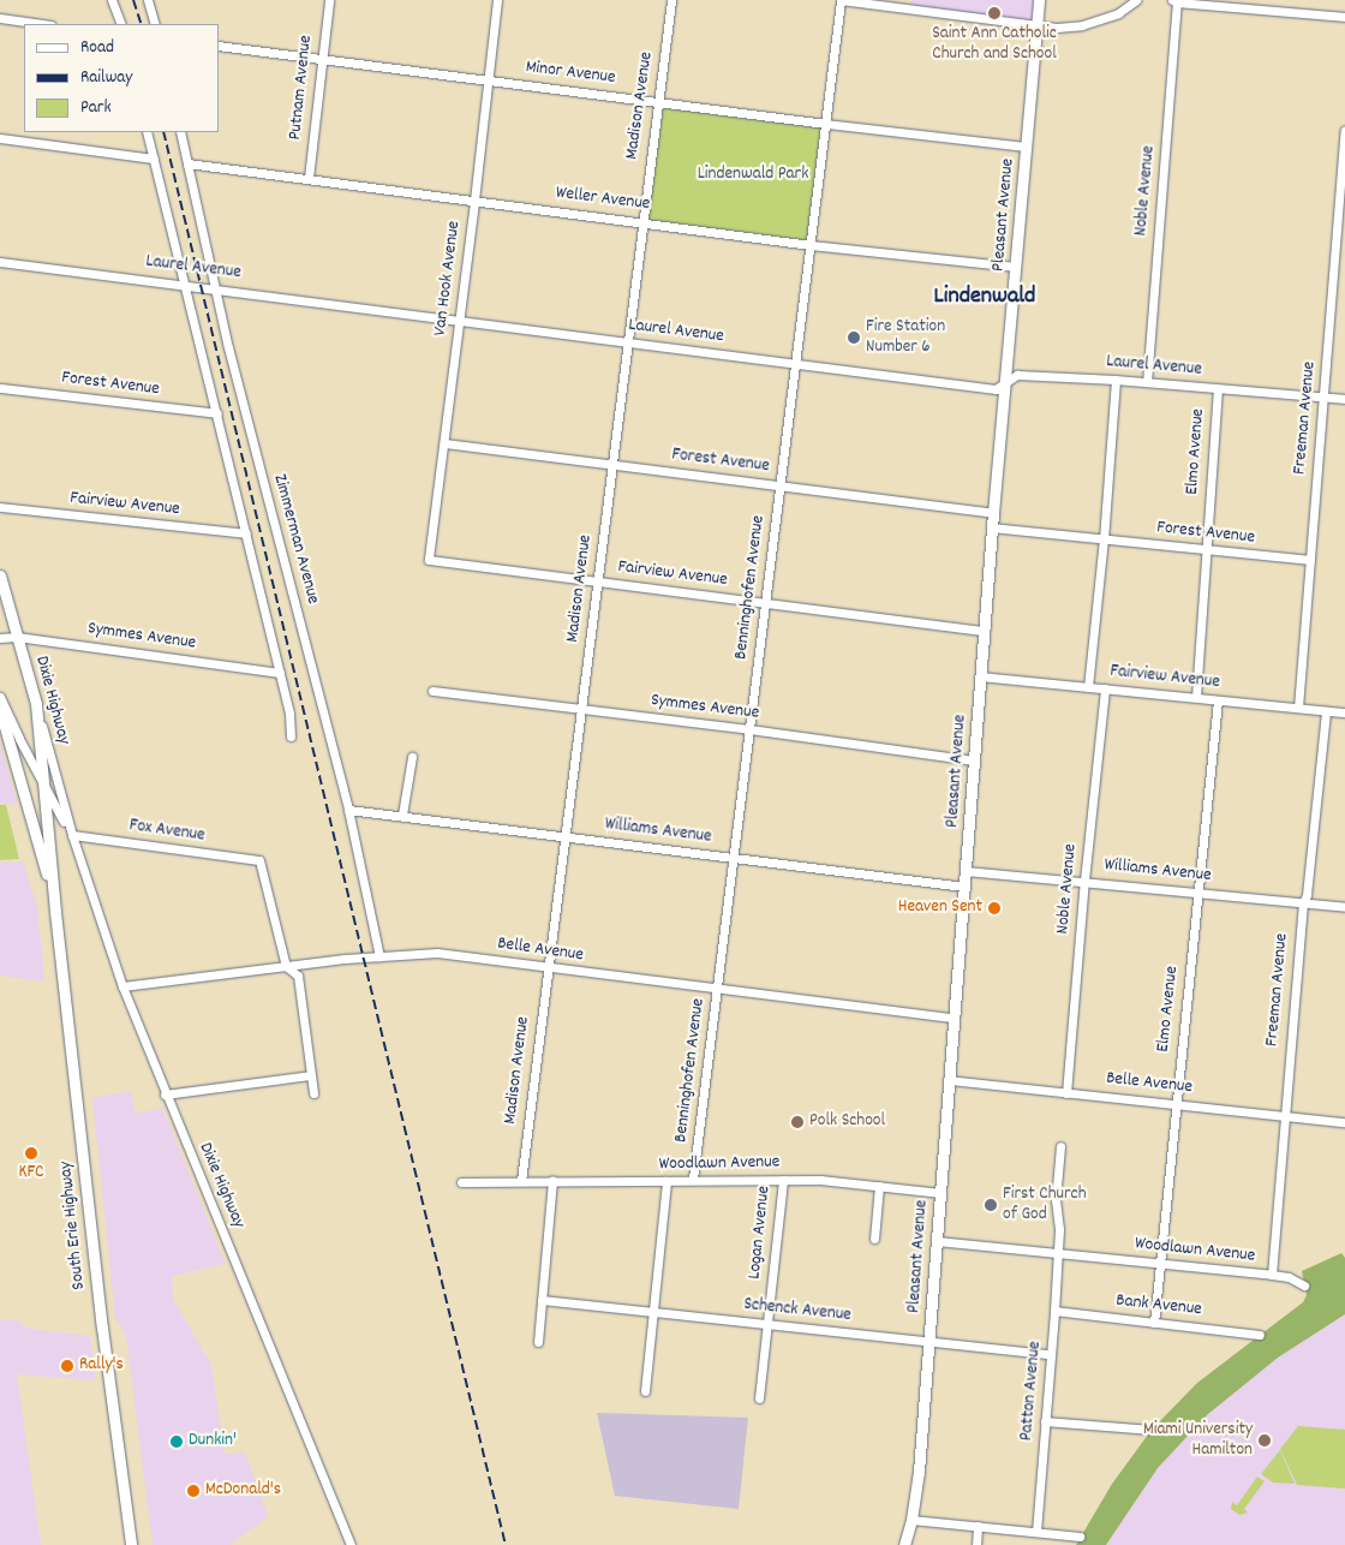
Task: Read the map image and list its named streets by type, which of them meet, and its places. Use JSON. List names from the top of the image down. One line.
{"streets":{"main road":["Pleasant Avenue","Dixie Highway","South Erie Highway"],"street":["Minor Avenue","Putnam Avenue","Madison Avenue","Noble Avenue","Weller Avenue","Laurel Avenue","Van Hook Avenue","Forest Avenue","Freeman Avenue","Elmo Avenue","Fairview Avenue","Zimmerman Avenue","Benninghofen Avenue","Symmes Avenue","Fox Avenue","Williams Avenue","Belle Avenue","Woodlawn Avenue","Logan Avenue","Bank Avenue","Schenck Avenue","Patton Avenue"]},"crossings":[["Minor Avenue","Putnam Avenue"],["Minor Avenue","Madison Avenue"],["Minor Avenue","Pleasant Avenue"],["Minor Avenue","Van Hook Avenue"],["Minor Avenue","Benninghofen Avenue"],["Putnam Avenue","Weller Avenue"],["Madison Avenue","Weller Avenue"],["Madison Avenue","Laurel Avenue"],["Madison Avenue","Forest Avenue"],["Madison Avenue","Fairview Avenue"],["Madison Avenue","Symmes Avenue"],["Madison Avenue","Williams Avenue"],["Madison Avenue","Belle Avenue"],["Madison Avenue","Woodlawn Avenue"],["Noble Avenue","Laurel Avenue"],["Noble Avenue","Fairview Avenue"],["Noble Avenue","Williams Avenue"],["Noble Avenue","Belle Avenue"],["Weller Avenue","Pleasant Avenue"],["Weller Avenue","Van Hook Avenue"],["Weller Avenue","Zimmerman Avenue"],["Weller Avenue","Benninghofen Avenue"],["Pleasant Avenue","Laurel Avenue"],["Pleasant Avenue","Forest Avenue"],["Pleasant Avenue","Fairview Avenue"],["Pleasant Avenue","Symmes Avenue"],["Pleasant Avenue","Williams Avenue"],["Pleasant Avenue","Belle Avenue"],["Pleasant Avenue","Woodlawn Avenue"],["Pleasant Avenue","Schenck Avenue"],["Laurel Avenue","Van Hook Avenue"],["Laurel Avenue","Freeman Avenue"],["Laurel Avenue","Elmo Avenue"],["Laurel Avenue","Zimmerman Avenue"],["Laurel Avenue","Benninghofen Avenue"],["Van Hook Avenue","Forest Avenue"],["Van Hook Avenue","Fairview Avenue"],["Forest Avenue","Freeman Avenue"],["Forest Avenue","Elmo Avenue"],["Forest Avenue","Benninghofen Avenue"],["Freeman Avenue","Fairview Avenue"],["Freeman Avenue","Williams Avenue"],["Freeman Avenue","Belle Avenue"],["Freeman Avenue","Woodlawn Avenue"],["Elmo Avenue","Fairview Avenue"],["Elmo Avenue","Williams Avenue"],["Elmo Avenue","Belle Avenue"],["Elmo Avenue","Woodlawn Avenue"],["Elmo Avenue","Bank Avenue"],["Fairview Avenue","Benninghofen Avenue"],["Zimmerman Avenue","Williams Avenue"],["Zimmerman Avenue","Belle Avenue"],["Benninghofen Avenue","Symmes Avenue"],["Benninghofen Avenue","Williams Avenue"],["Benninghofen Avenue","Belle Avenue"],["Benninghofen Avenue","Woodlawn Avenue"],["Symmes Avenue","Dixie Highway"],["Dixie Highway","Fox Avenue"],["Dixie Highway","Belle Avenue"],["Dixie Highway","South Erie Highway"],["Fox Avenue","Belle Avenue"],["Woodlawn Avenue","Logan Avenue"],["Woodlawn Avenue","Patton Avenue"],["Logan Avenue","Schenck Avenue"],["Bank Avenue","Patton Avenue"],["Schenck Avenue","Patton Avenue"]],"districts":["Lindenwald"],"parks":["Lindenwald Park"],"places":["Saint Ann Catholic Church and School","Fire Station Number 6","Heaven Sent","Polk School","KFC","First Church of God","Rally's","Miami University Hamilton","Dunkin'","McDonald's"],"legend":["Road","Railway","Park"]}
